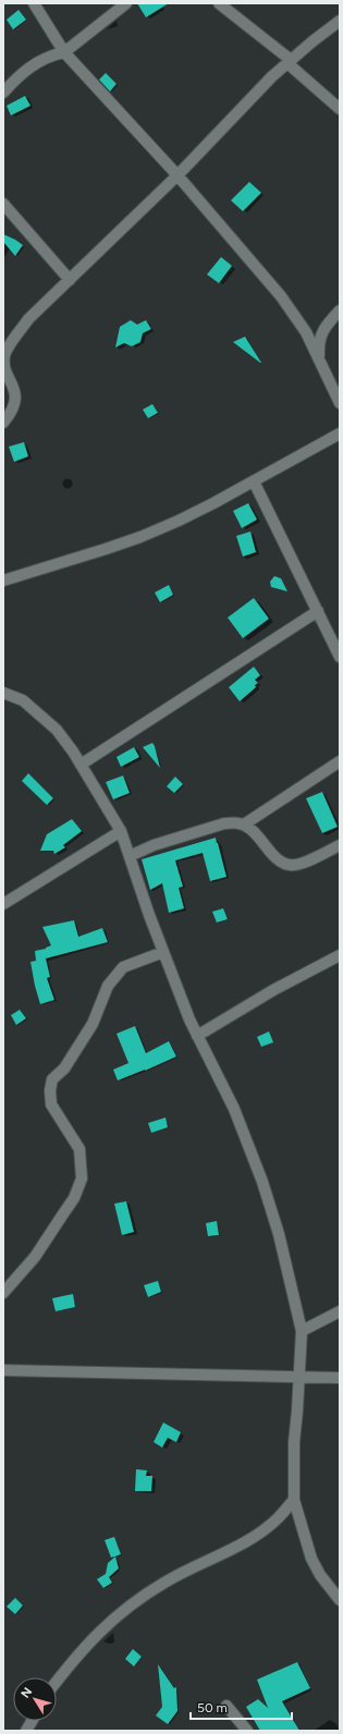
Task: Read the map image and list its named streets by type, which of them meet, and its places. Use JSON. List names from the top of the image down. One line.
{"scale_bar":"50 m","north":"top left"}
